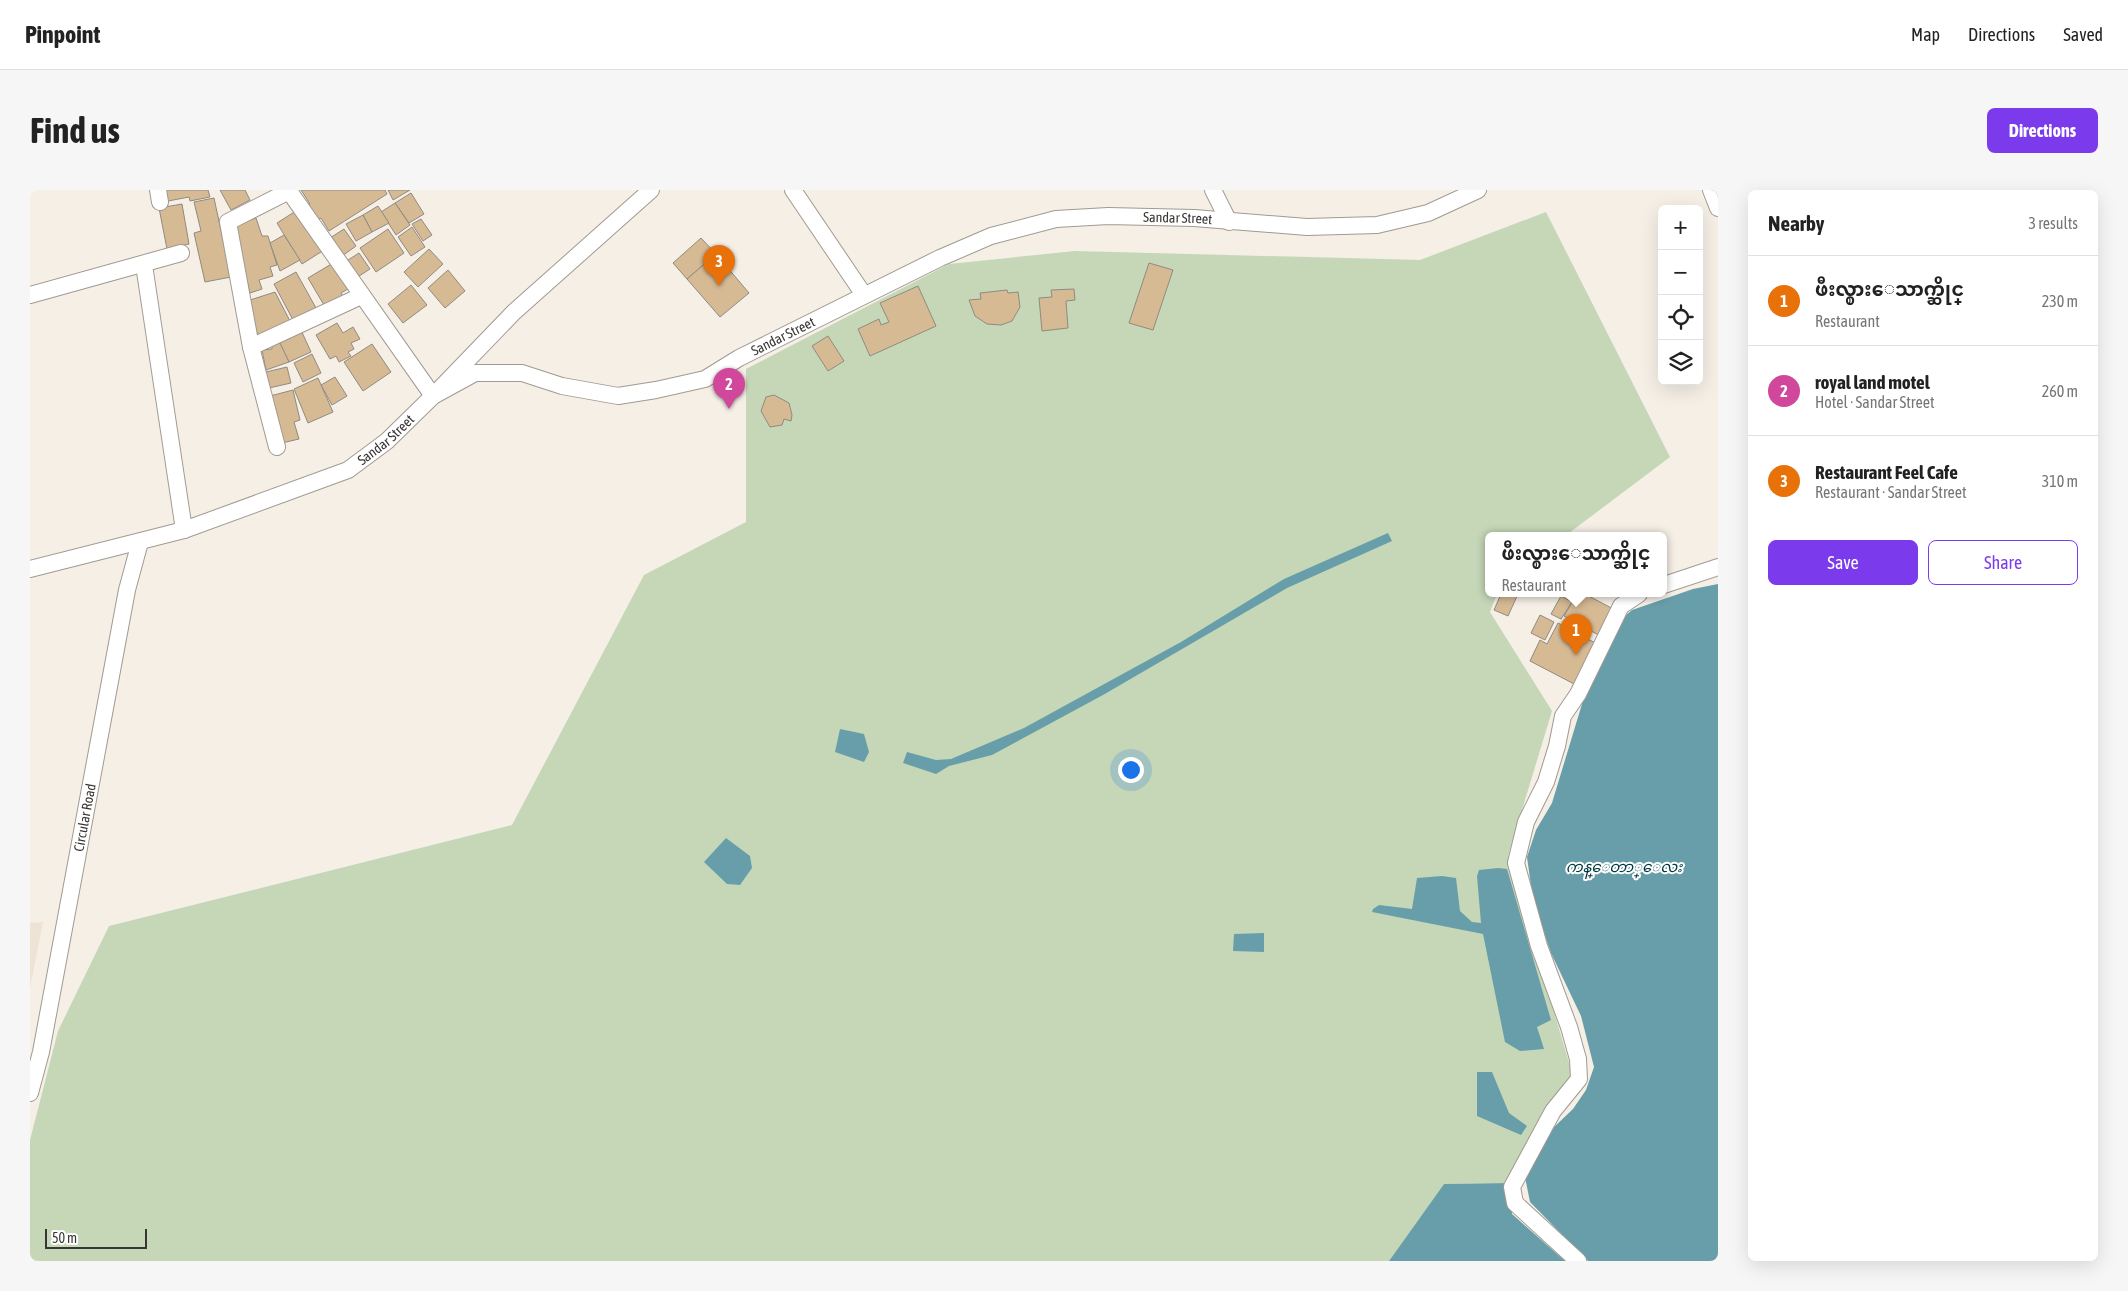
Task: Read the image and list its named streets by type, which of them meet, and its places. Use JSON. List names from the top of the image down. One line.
{"streets":{"street":["Sandar Street","Circular Road"]},"crossings":[["Sandar Street","Circular Road"]],"water":["ကန္ေတာ္ေလး"],"scale_bar":"50 m","page":{"header":"Pinpoint","nav":["Map","Directions","Saved"],"buttons":["Directions",["Save","Share"]],"title":"Find us","heading":["Nearby","3 results"],"map_buttons":["+","−"],"pins":["3","2","1"],"list":[{"mark":"1","name":"ဖီးလ္စားေသာက္ဆိုင္","note":"Restaurant","value":"230 m"},{"mark":"2","name":"royal land motel","note":"Hotel · Sandar Street","value":"260 m"},{"mark":"3","name":"Restaurant Feel Cafe","note":"Restaurant · Sandar Street","value":"310 m"}],"popup":["ဖီးလ္စားေသာက္ဆိုင္","Restaurant"],"scale":"50 m"}}
